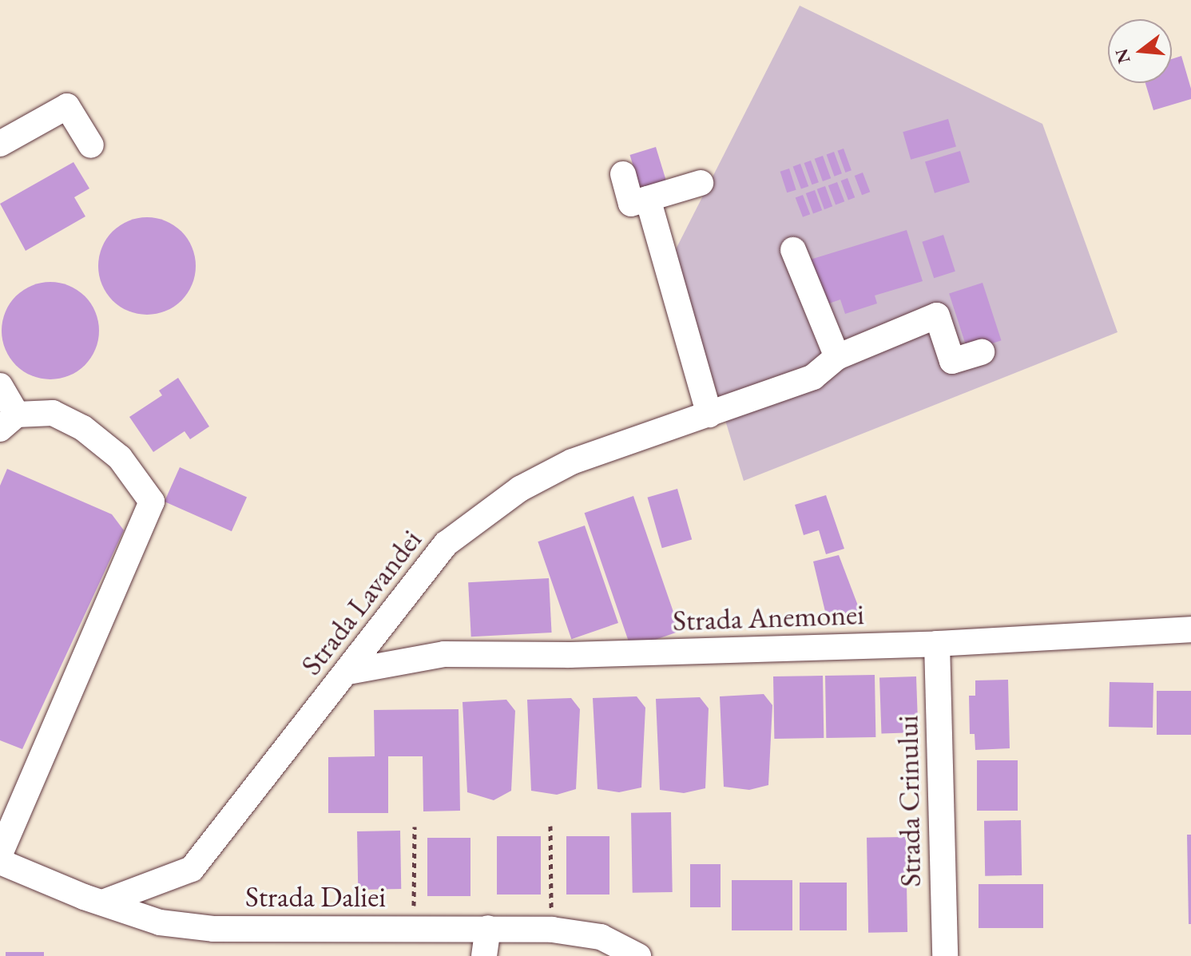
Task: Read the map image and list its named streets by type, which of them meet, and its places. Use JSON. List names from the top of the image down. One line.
{"streets":{"street":["Strada Lavandei","Strada Anemonei","Strada Crinului","Strada Daliei"]},"crossings":[["Strada Lavandei","Strada Anemonei"],["Strada Lavandei","Strada Daliei"],["Strada Anemonei","Strada Crinului"]],"north":"left"}
